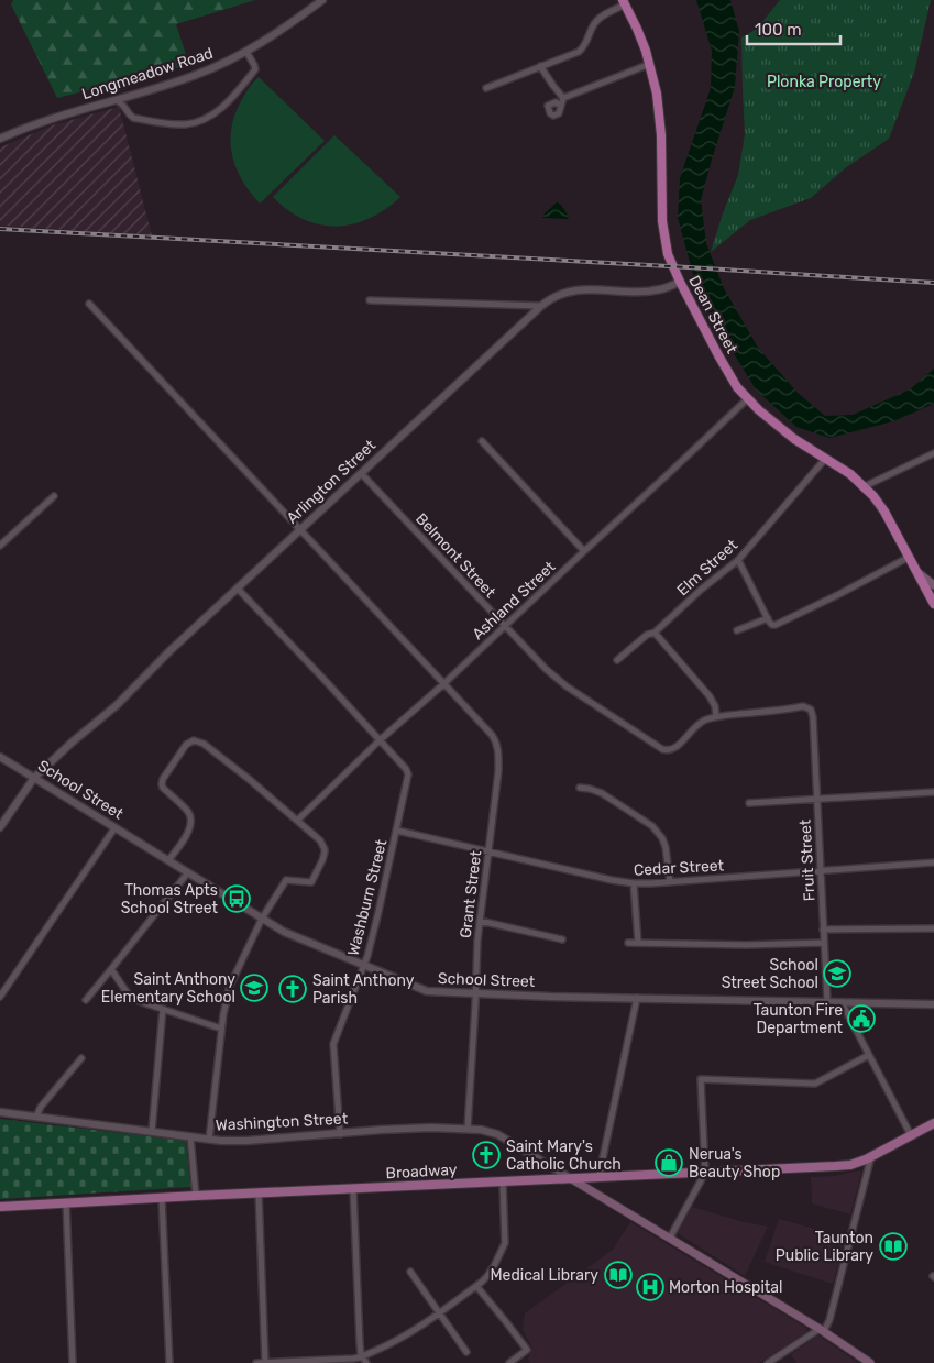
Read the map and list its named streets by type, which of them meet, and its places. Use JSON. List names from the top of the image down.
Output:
{
  "streets": {
    "highway": ["Dean Street"],
    "main road": ["Broadway"],
    "street": [
      "Longmeadow Road",
      "Arlington Street",
      "Belmont Street",
      "Elm Street",
      "Ashland Street",
      "School Street",
      "Fruit Street",
      "Cedar Street",
      "Grant Street",
      "Washburn Street",
      "Washington Street"
    ]
  },
  "crossings": [
    ["Dean Street", "Arlington Street"],
    ["Dean Street", "Elm Street"],
    ["Dean Street", "Ashland Street"],
    ["Arlington Street", "Belmont Street"],
    ["Arlington Street", "School Street"],
    ["Arlington Street", "Grant Street"],
    ["Belmont Street", "Ashland Street"],
    ["Belmont Street", "Fruit Street"],
    ["Ashland Street", "Grant Street"],
    ["Ashland Street", "Washburn Street"],
    ["School Street", "Fruit Street"],
    ["School Street", "Grant Street"],
    ["School Street", "Washburn Street"],
    ["Fruit Street", "Cedar Street"],
    ["Cedar Street", "Grant Street"],
    ["Cedar Street", "Washburn Street"],
    ["Grant Street", "Washington Street"],
    ["Washburn Street", "Washington Street"],
    ["Washington Street", "Broadway"]
  ],
  "parks": ["Plonka Property"],
  "places": {
    "bus stop": ["Thomas Apts School Street"],
    "school or university": ["School Street School", "Saint Anthony Elementary School"],
    "church": ["Saint Anthony Parish", "Saint Mary's Catholic Church"],
    "public building": ["Taunton Fire Department"],
    "shop": ["Nerua's Beauty Shop"],
    "library": ["Taunton Public Library", "Medical Library"],
    "hospital": ["Morton Hospital"]
  },
  "scale_bar": "100 m"
}
